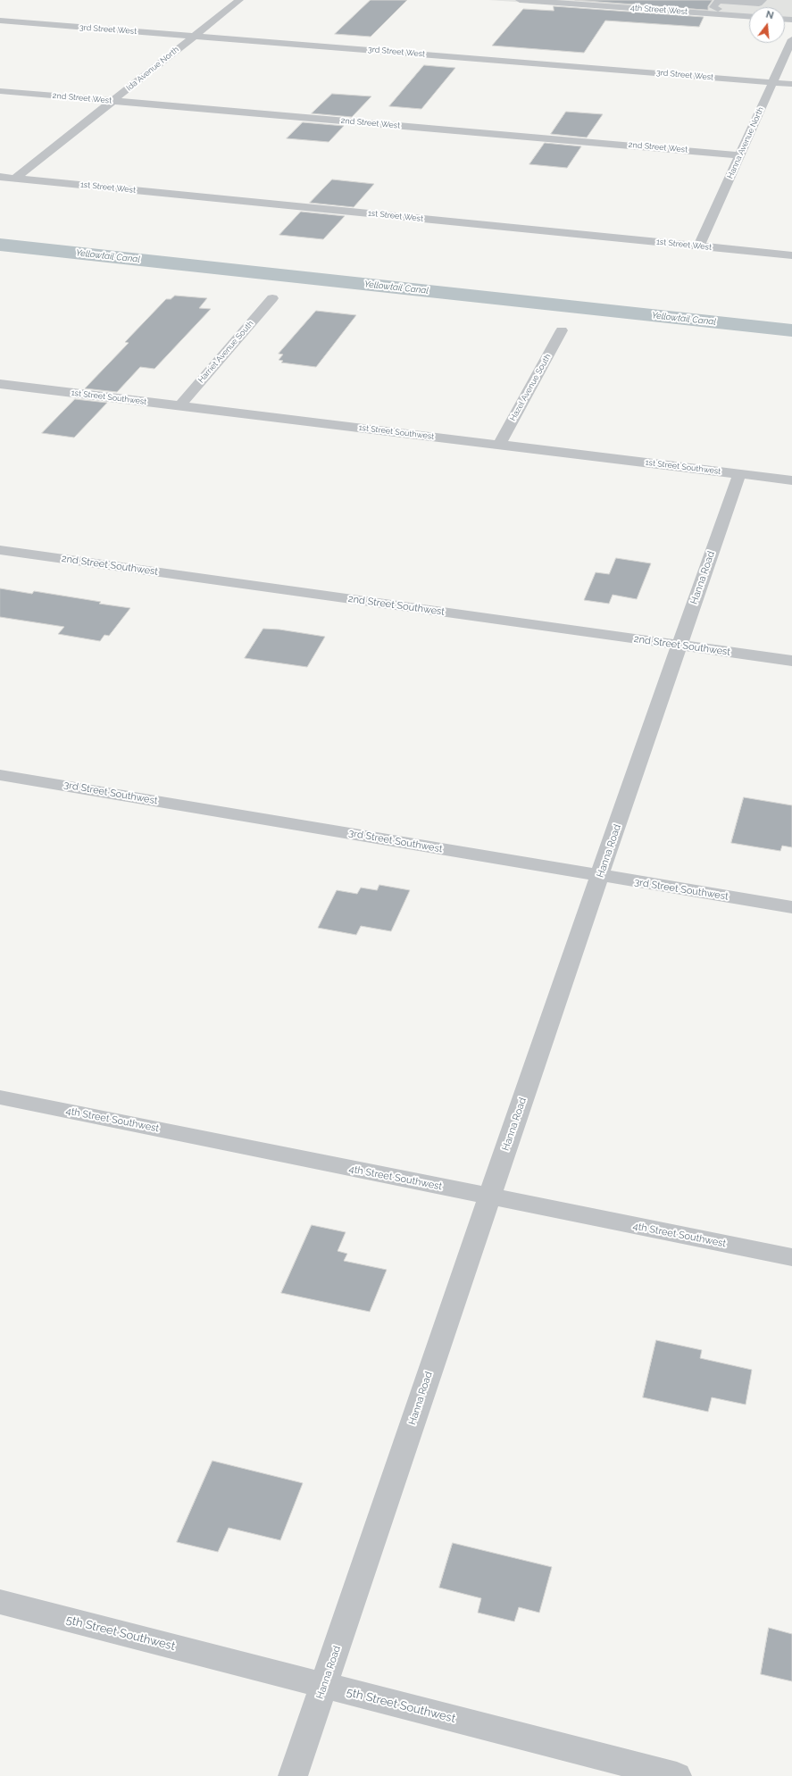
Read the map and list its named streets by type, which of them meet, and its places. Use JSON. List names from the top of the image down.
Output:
{
  "streets": {
    "street": [
      "4th Street West",
      "3rd Street West",
      "Ida Avenue North",
      "2nd Street West",
      "Hanna Avenue North",
      "1st Street West",
      "Harriet Avenue South",
      "Hazel Avenue South",
      "1st Street Southwest",
      "2nd Street Southwest",
      "Hanna Road",
      "3rd Street Southwest",
      "4th Street Southwest",
      "5th Street Southwest"
    ]
  },
  "crossings": [
    ["3rd Street West", "Ida Avenue North"],
    ["3rd Street West", "Hanna Avenue North"],
    ["Ida Avenue North", "2nd Street West"],
    ["Ida Avenue North", "1st Street West"],
    ["2nd Street West", "Hanna Avenue North"],
    ["Hanna Avenue North", "1st Street West"],
    ["Harriet Avenue South", "1st Street Southwest"],
    ["Hazel Avenue South", "1st Street Southwest"],
    ["1st Street Southwest", "Hanna Road"],
    ["2nd Street Southwest", "Hanna Road"],
    ["Hanna Road", "3rd Street Southwest"],
    ["Hanna Road", "4th Street Southwest"],
    ["Hanna Road", "5th Street Southwest"]
  ],
  "water": ["Yellowtail Canal"],
  "north": "top"
}
